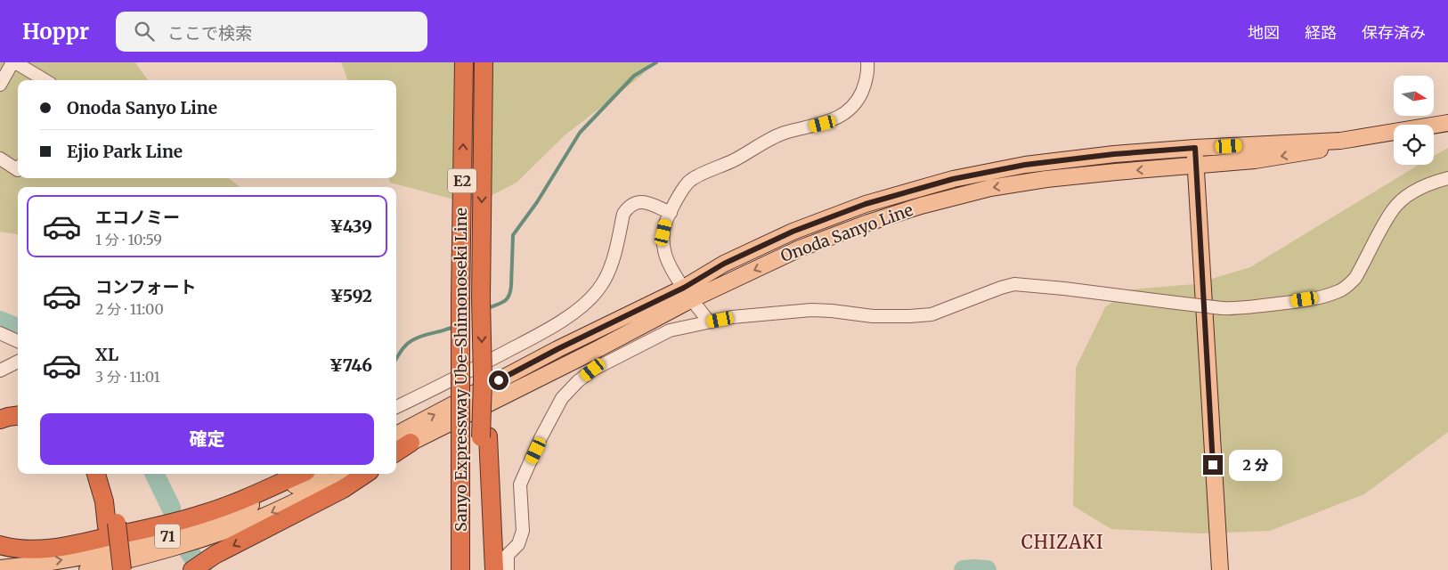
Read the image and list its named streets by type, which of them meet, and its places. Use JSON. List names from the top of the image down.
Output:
{
  "streets": {
    "highway": ["E2", "Sanyo Expressway Ube-Shimonoseki Line"],
    "main road": ["Onoda Sanyo Line", "71"]
  },
  "districts": ["CHIZAKI"],
  "north": "right",
  "page": {
    "header": "Hoppr",
    "search": "ここで検索",
    "nav": ["地図", "経路", "保存済み"],
    "banner": ["Onoda Sanyo Line", "Ejio Park Line"],
    "list": [
      {
        "name": "エコノミー",
        "note": "1 分 · 10:59",
        "value": "¥439"
      },
      {
        "name": "コンフォート",
        "note": "2 分 · 11:00",
        "value": "¥592"
      },
      {
        "name": "XL",
        "note": "3 分 · 11:01",
        "value": "¥746"
      }
    ],
    "buttons": "確定",
    "bubble": "2 分"
  }
}
